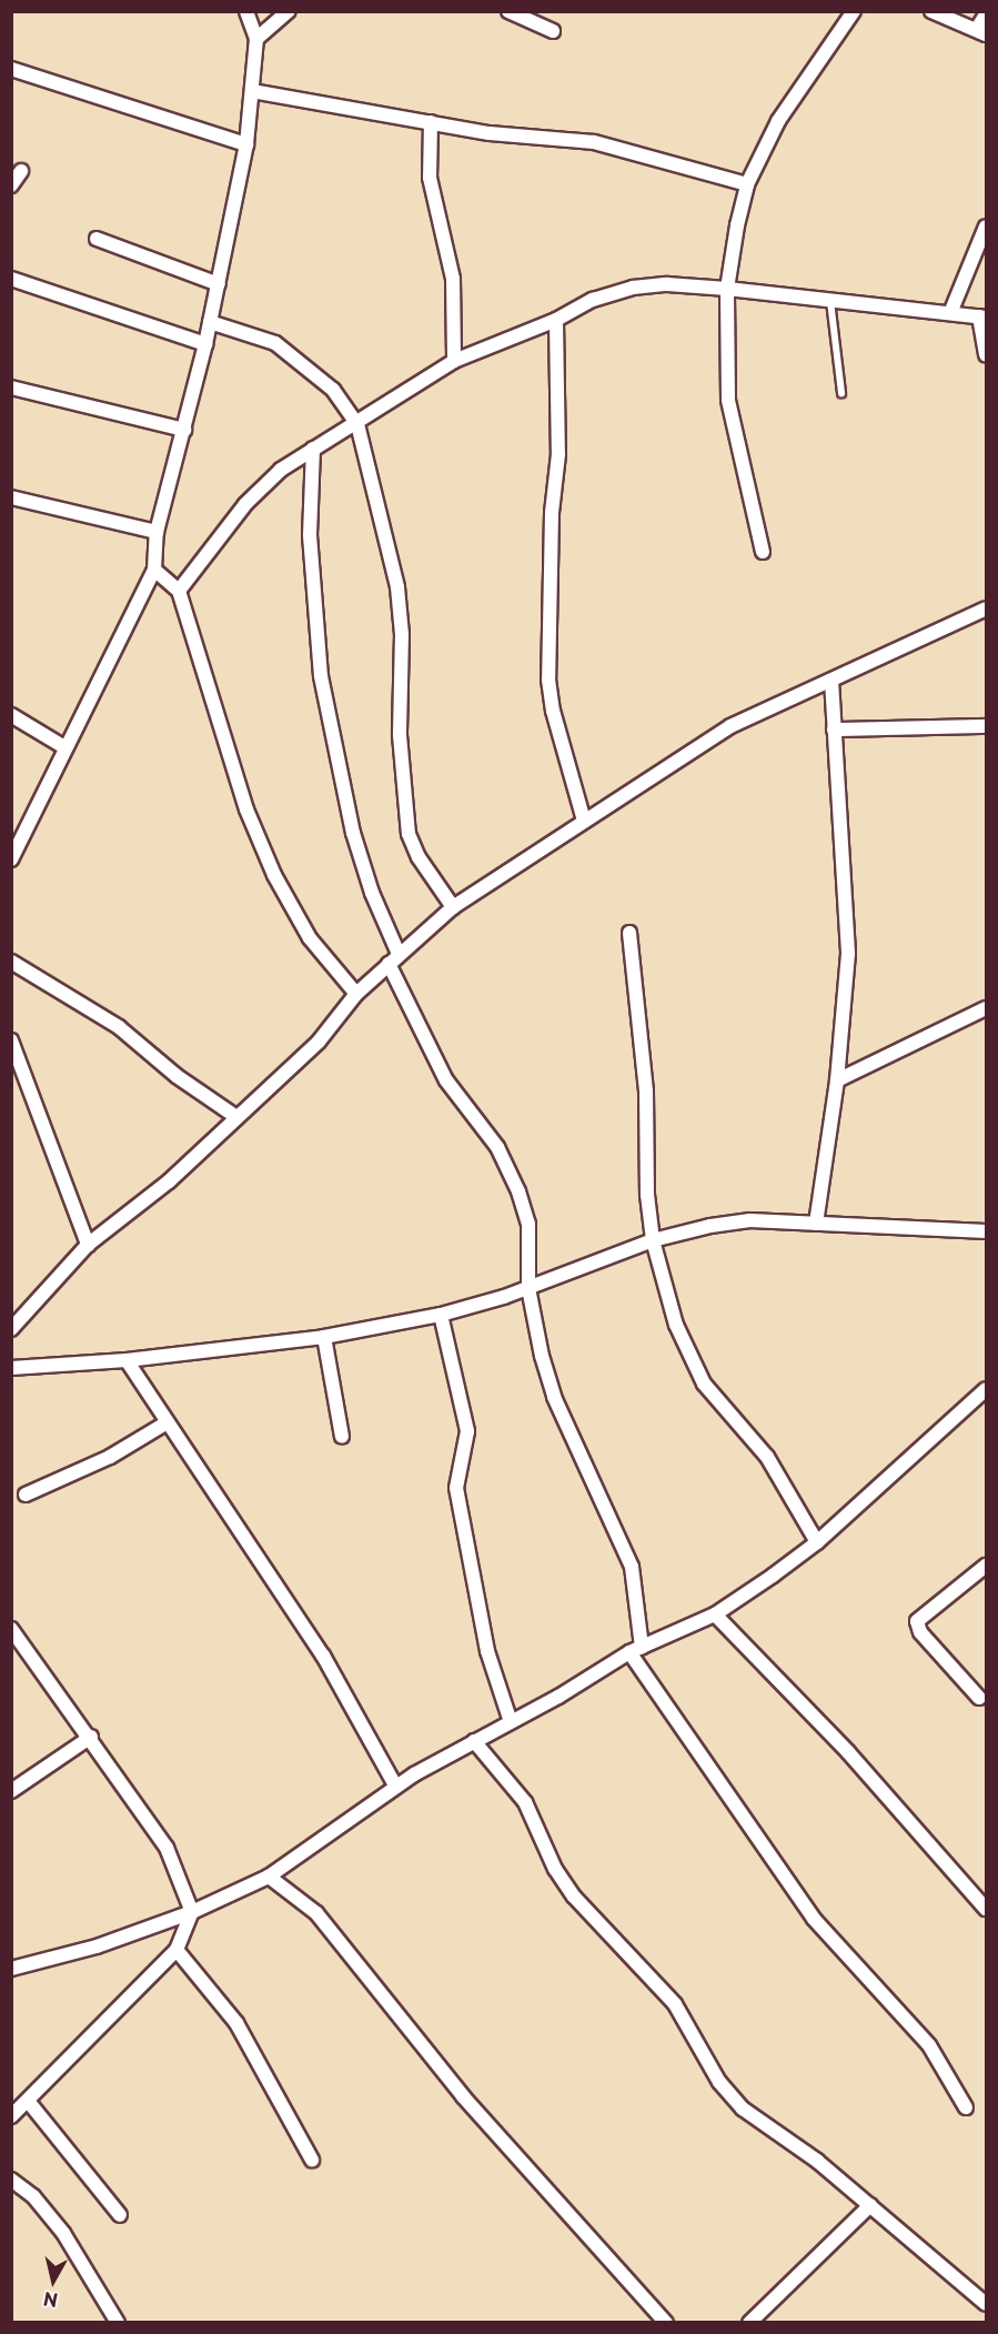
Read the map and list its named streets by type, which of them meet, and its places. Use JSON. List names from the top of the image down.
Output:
{
  "north": "bottom"
}
